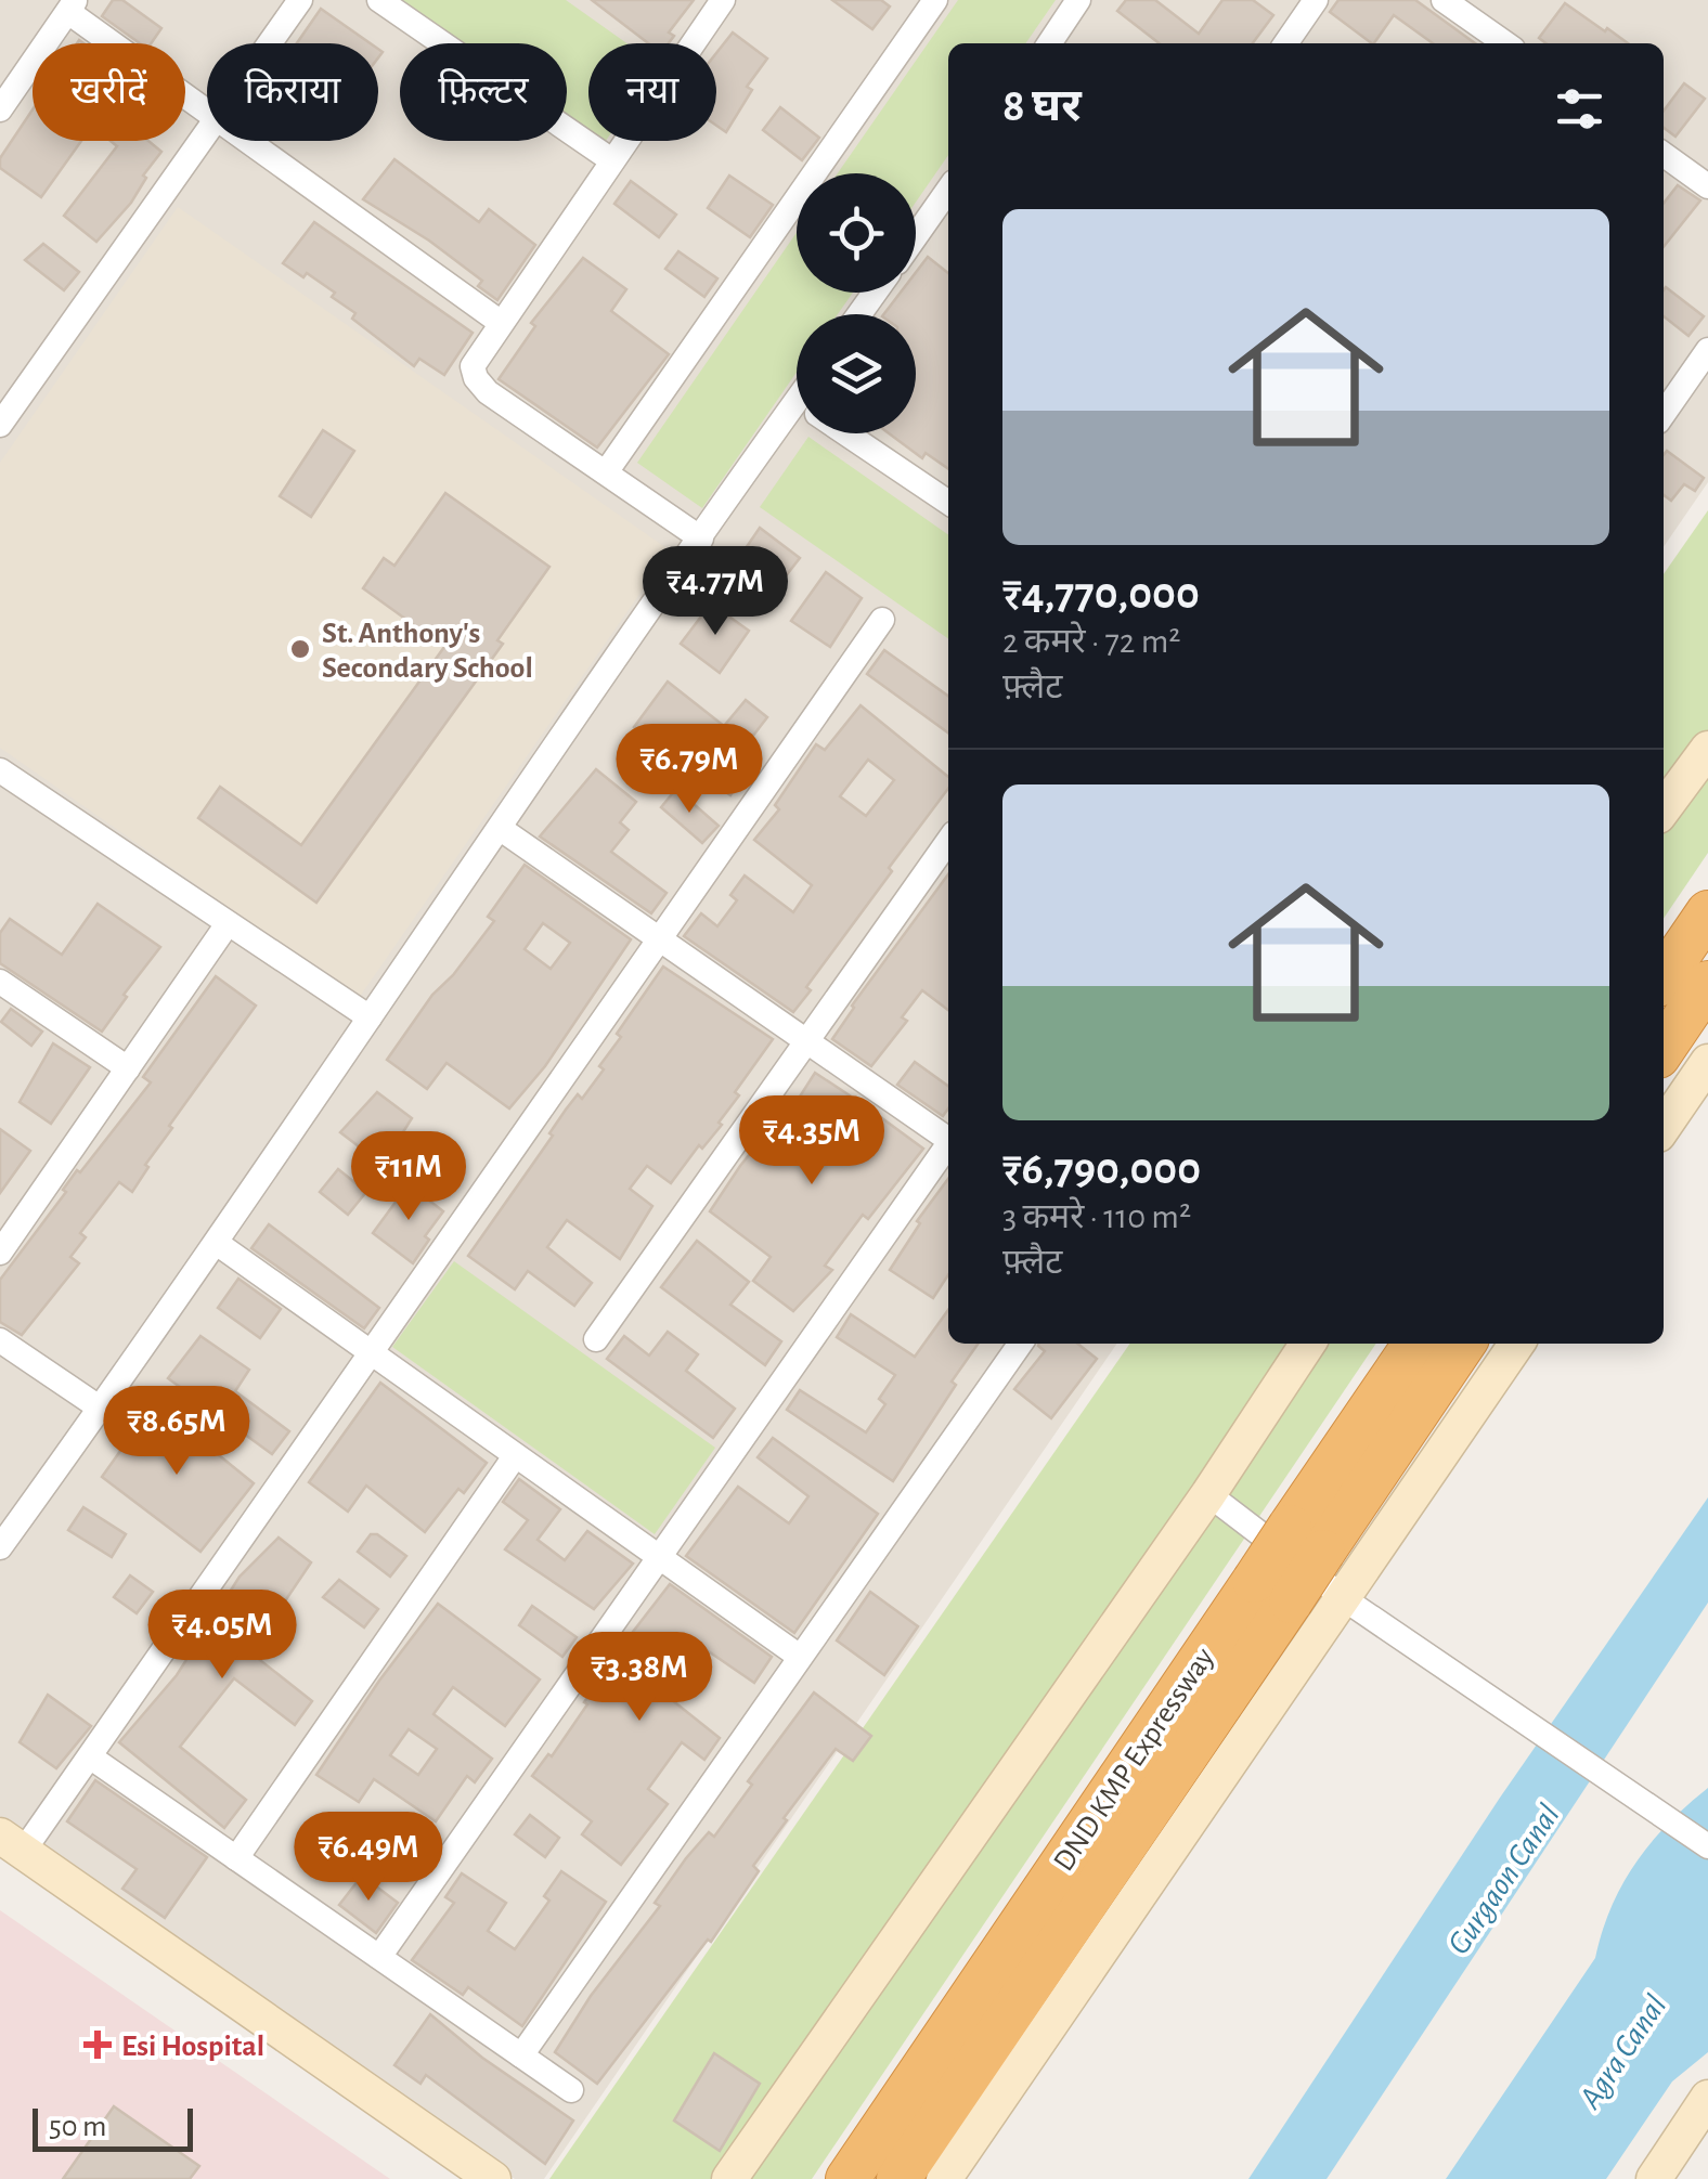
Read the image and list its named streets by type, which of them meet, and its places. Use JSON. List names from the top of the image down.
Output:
{
  "streets": {
    "highway": ["DND KMP Expressway"]
  },
  "water": ["Gurgaon Canal", "Agra Canal"],
  "places": {
    "other": ["St. Anthony's Secondary School"],
    "health": ["Esi Hospital"]
  },
  "scale_bar": "50 m",
  "page": {
    "chip": [
      "खरीदें",
      "किराया",
      "फ़िल्टर",
      "नया"
    ],
    "heading": "8 घर",
    "list": [
      {
        "name": "₹4,770,000",
        "note": "2 कमरे · 72 m² · फ़्लैट"
      },
      {
        "name": "₹6,790,000",
        "note": "3 कमरे · 110 m² · फ़्लैट"
      }
    ],
    "price": [
      "₹4.77M",
      "₹6.79M",
      "₹4.35M",
      "₹11M",
      "₹8.65M",
      "₹4.05M",
      "₹3.38M",
      "₹6.49M"
    ],
    "scale": "50 m"
  }
}
